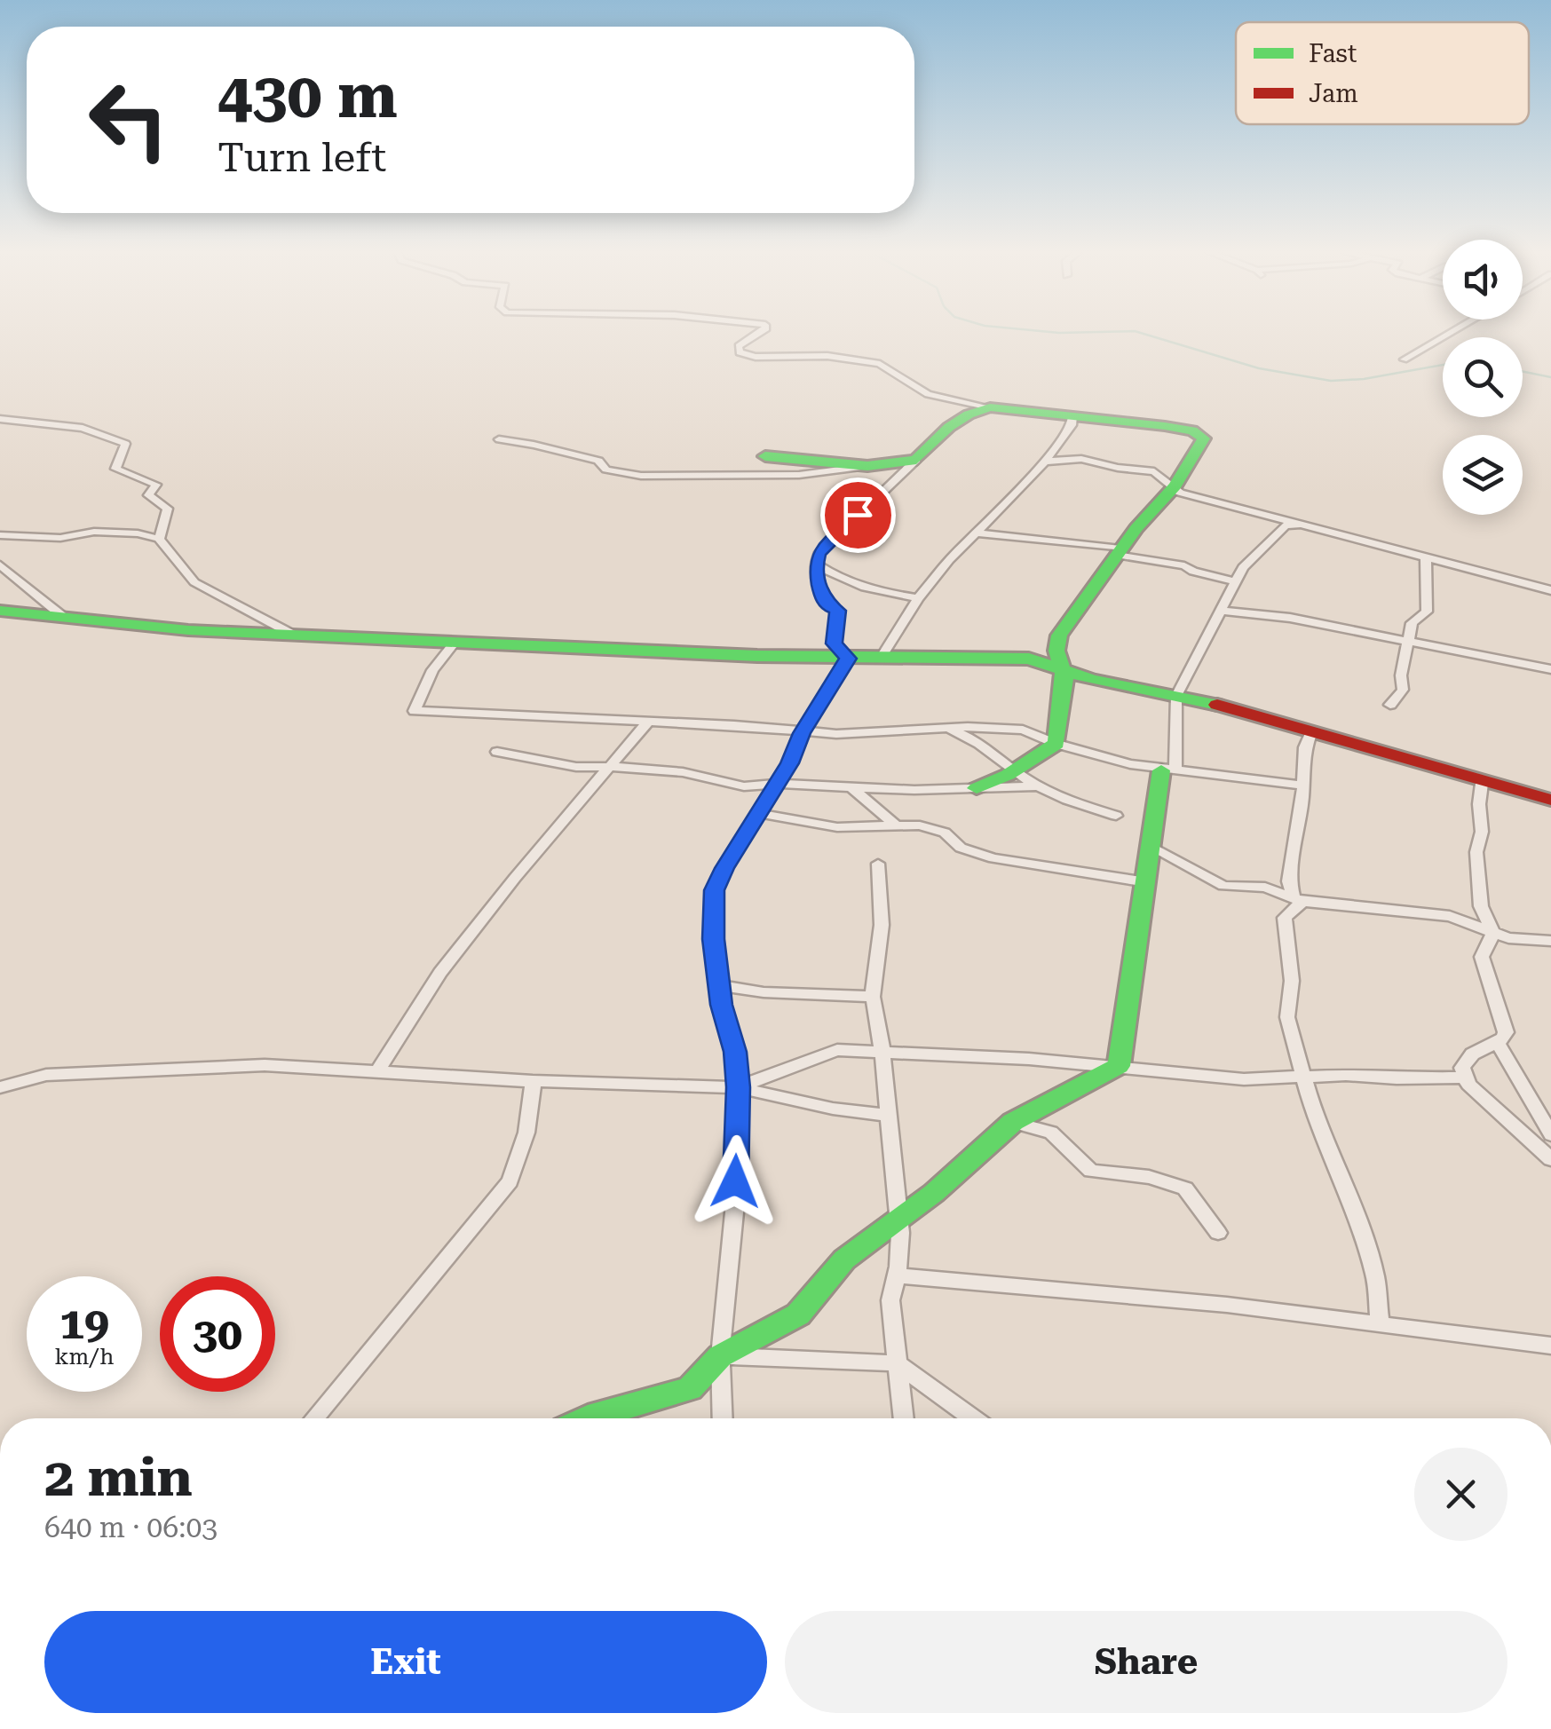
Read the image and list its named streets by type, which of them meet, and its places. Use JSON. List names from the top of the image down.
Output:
{
  "legend": ["Fast", "Jam"],
  "page": {
    "turn": ["430 m", "Turn left"],
    "speed": "19 km/h",
    "limit": "30",
    "heading": ["2 min", "640 m · 06:03"],
    "buttons": ["Exit", "Share"]
  }
}
